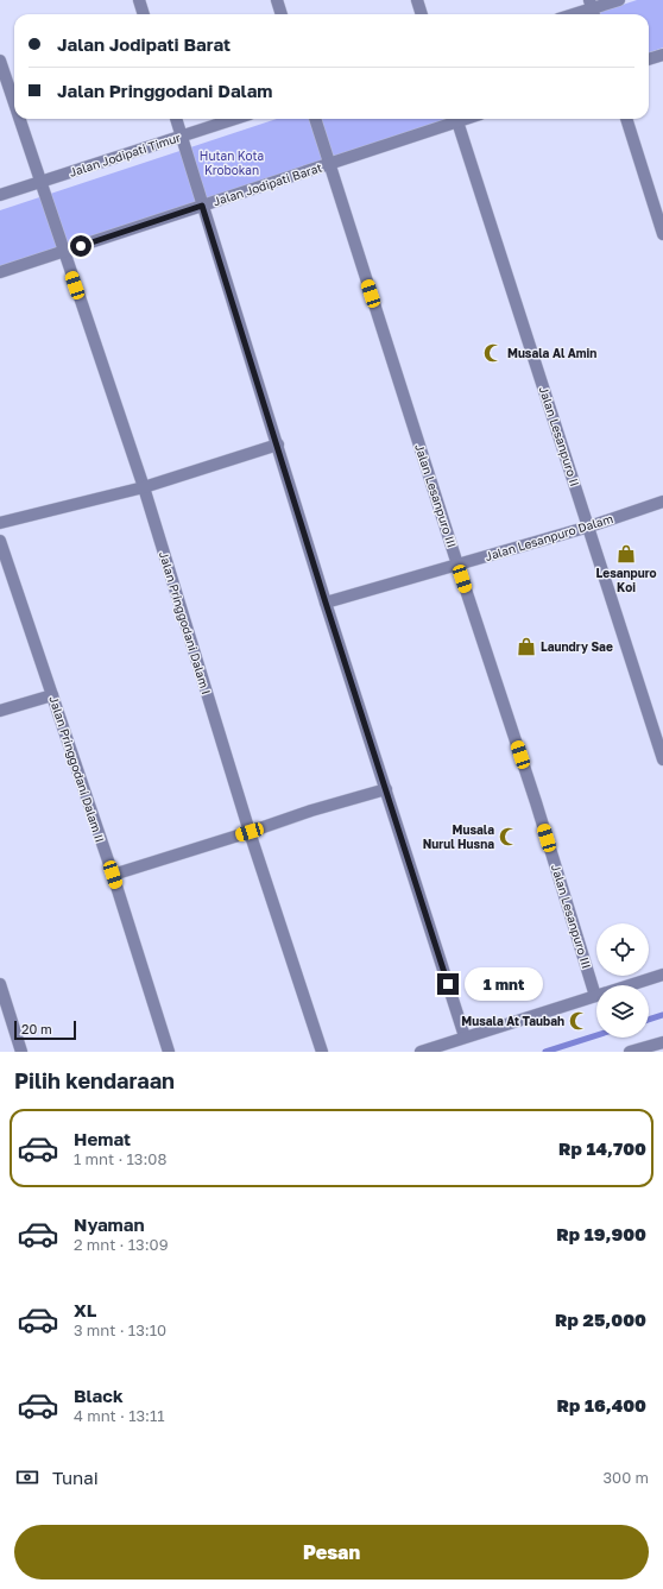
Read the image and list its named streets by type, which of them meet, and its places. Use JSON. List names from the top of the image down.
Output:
{
  "streets": {
    "street": [
      "Jalan Jodipati Timur",
      "Jalan Jodipati Barat",
      "Jalan Lesanpuro II",
      "Jalan Lesanpuro III",
      "Jalan Lesanpuro Dalam",
      "Jalan Pringgodani Dalam I",
      "Jalan Pringgodani Dalam II"
    ]
  },
  "crossings": [
    ["Jalan Jodipati Timur", "Jalan Pringgodani Dalam I"],
    ["Jalan Jodipati Barat", "Jalan Lesanpuro III"],
    ["Jalan Jodipati Barat", "Jalan Pringgodani Dalam I"],
    ["Jalan Lesanpuro II", "Jalan Lesanpuro Dalam"],
    ["Jalan Lesanpuro III", "Jalan Lesanpuro Dalam"]
  ],
  "parks": ["Hutan Kota Krobokan"],
  "places": {
    "mosque": ["Musala Al Amin", "Musala Nurul Husna", "Musala At Taubah"],
    "shop": ["Lesanpuro Koi", "Laundry Sae"]
  },
  "scale_bar": "20 m",
  "page": {
    "banner": ["Jalan Jodipati Barat", "Jalan Pringgodani Dalam"],
    "bubble": "1 mnt",
    "scale": "20 m",
    "heading": "Pilih kendaraan",
    "list": [
      {
        "name": "Hemat",
        "note": "1 mnt · 13:08",
        "value": "Rp 14,700"
      },
      {
        "name": "Nyaman",
        "note": "2 mnt · 13:09",
        "value": "Rp 19,900"
      },
      {
        "name": "XL",
        "note": "3 mnt · 13:10",
        "value": "Rp 25,000"
      },
      {
        "name": "Black",
        "note": "4 mnt · 13:11",
        "value": "Rp 16,400"
      }
    ],
    "pay": ["Tunai", "300 m"],
    "buttons": "Pesan"
  }
}
